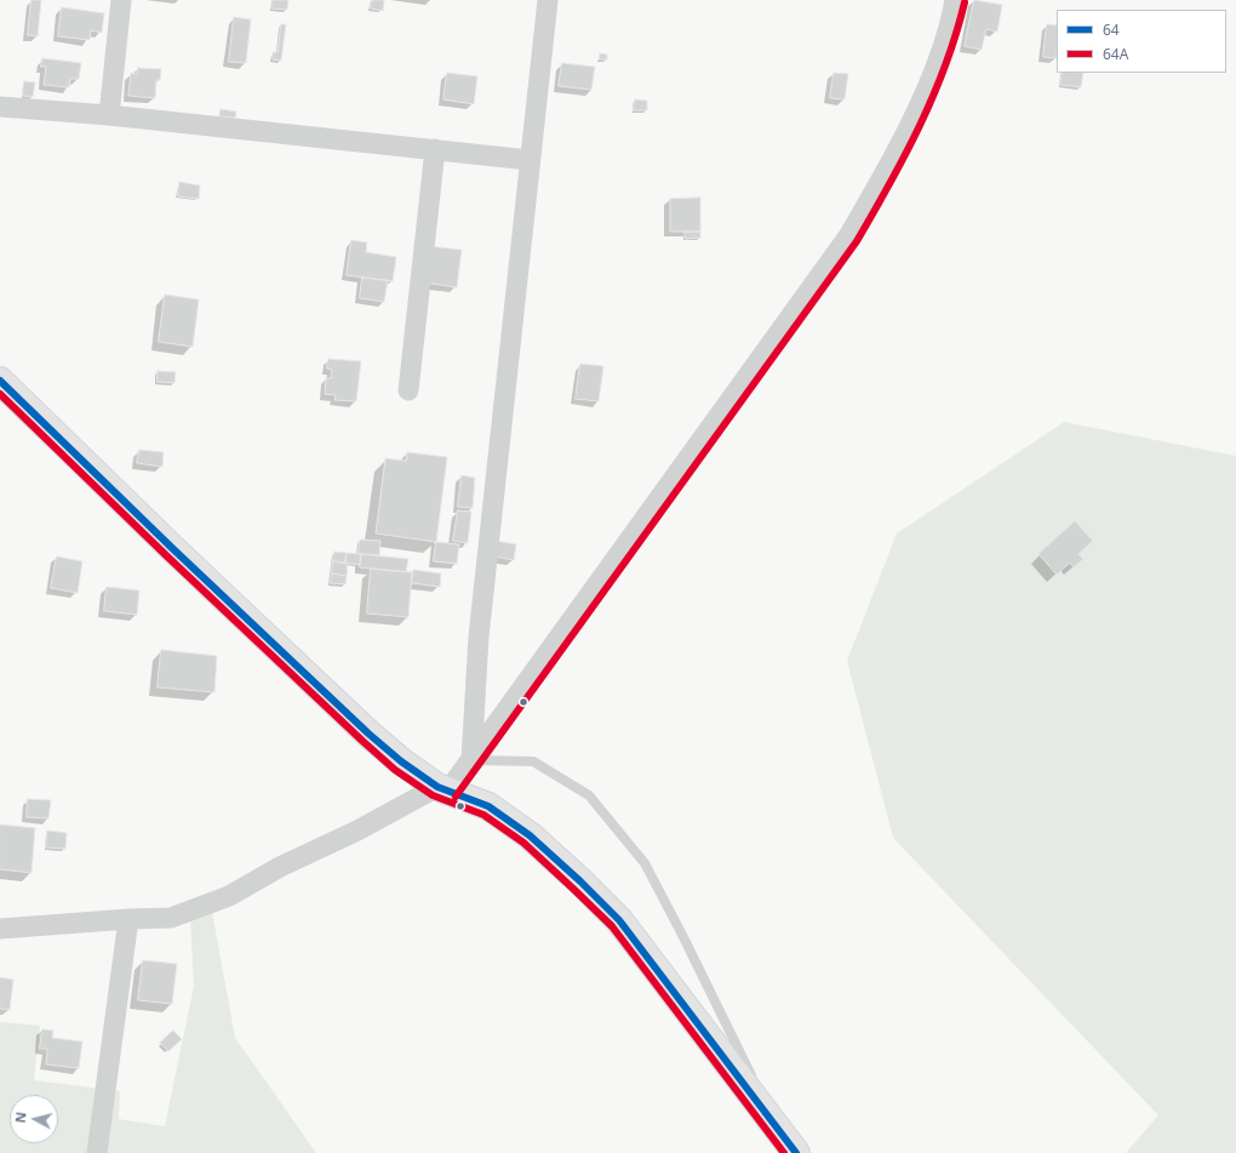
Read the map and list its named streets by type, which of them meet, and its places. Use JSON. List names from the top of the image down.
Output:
{
  "lines": ["transit line 64Α", "transit line 64"],
  "legend": ["64", "64Α"],
  "north": "left"
}
